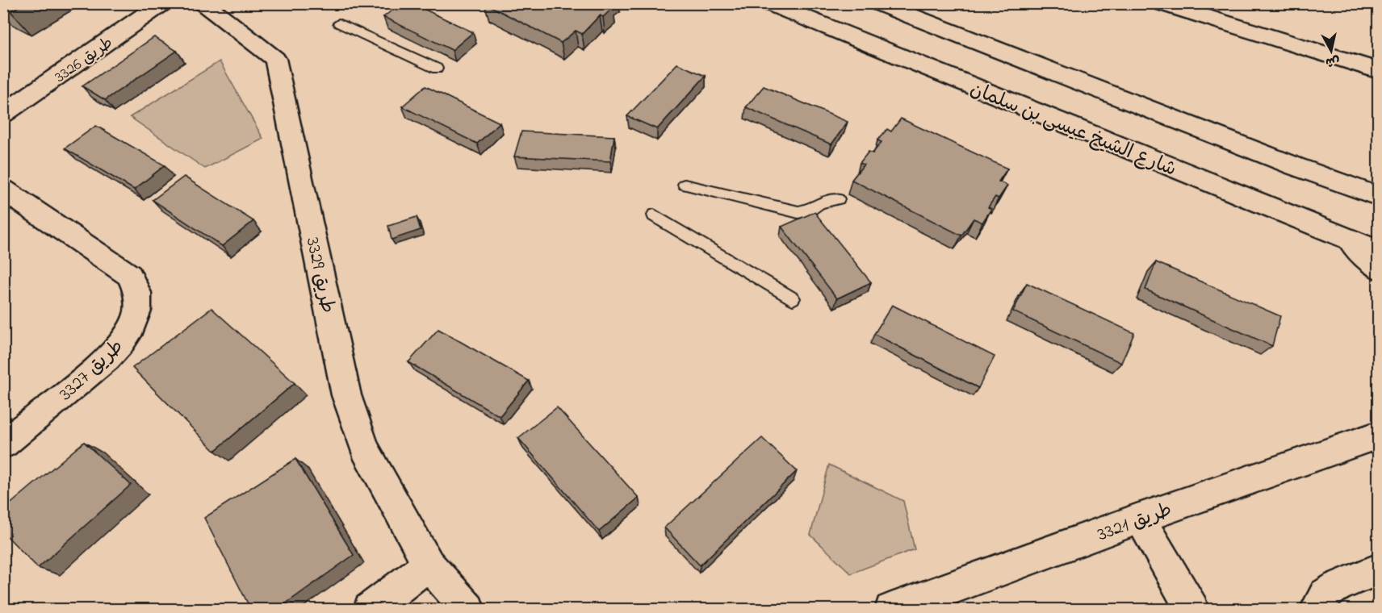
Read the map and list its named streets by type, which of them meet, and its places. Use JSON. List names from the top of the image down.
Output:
{
  "streets": {
    "main road": [
      "طريق 3326",
      "شارع الشيخ عيسى بن سلمان",
      "طريق 3329",
      "طريق 3327",
      "طريق 3321"
    ]
  },
  "north": "bottom"
}
